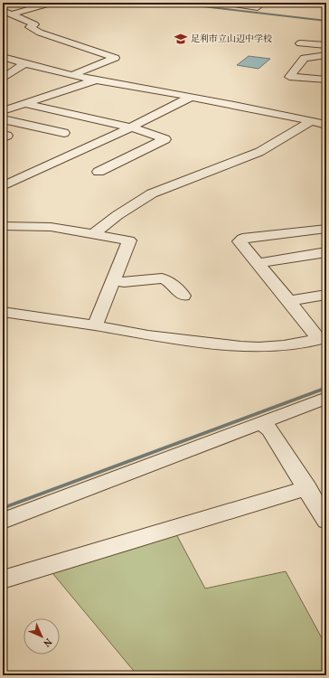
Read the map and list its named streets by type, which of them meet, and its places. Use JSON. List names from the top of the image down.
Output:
{
  "places": {
    "school or university": ["足利市立山辺中学校"]
  },
  "north": "bottom right"
}
